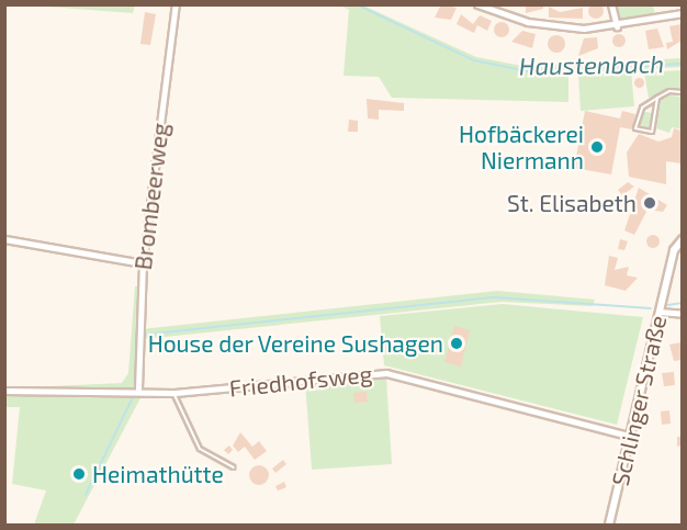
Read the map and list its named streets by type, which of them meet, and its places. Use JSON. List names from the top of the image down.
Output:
{
  "streets": {
    "street": ["Brombeerweg", "Friedhofsweg", "Schlinger Straße"]
  },
  "crossings": [
    ["Brombeerweg", "Friedhofsweg"],
    ["Friedhofsweg", "Schlinger Straße"]
  ],
  "water": ["Haustenbach"],
  "places": [
    "Hofbäckerei Niermann",
    "St. Elisabeth",
    "House der Vereine Sushagen",
    "Heimathütte"
  ]
}
